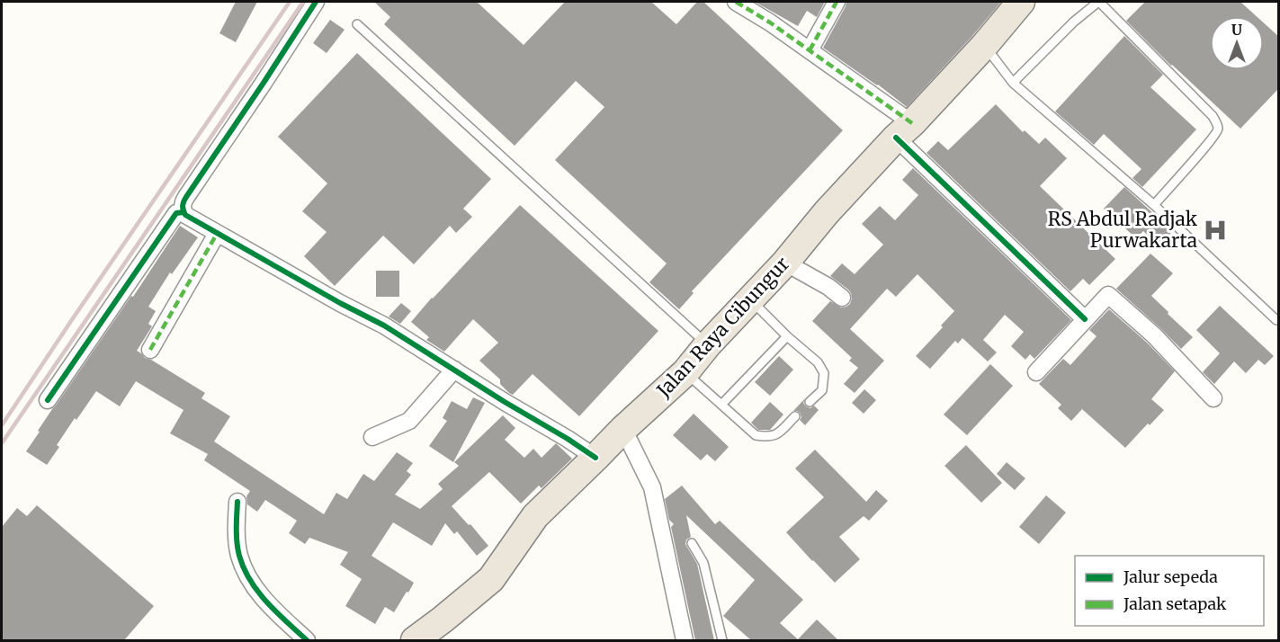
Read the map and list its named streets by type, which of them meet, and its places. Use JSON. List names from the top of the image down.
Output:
{
  "streets": {
    "highway": ["Jalan Raya Cibungur"]
  },
  "places": {
    "hospital": ["RS Abdul Radjak Purwakarta"]
  },
  "legend": ["Jalur sepeda", "Jalan setapak"],
  "north": "top"
}
